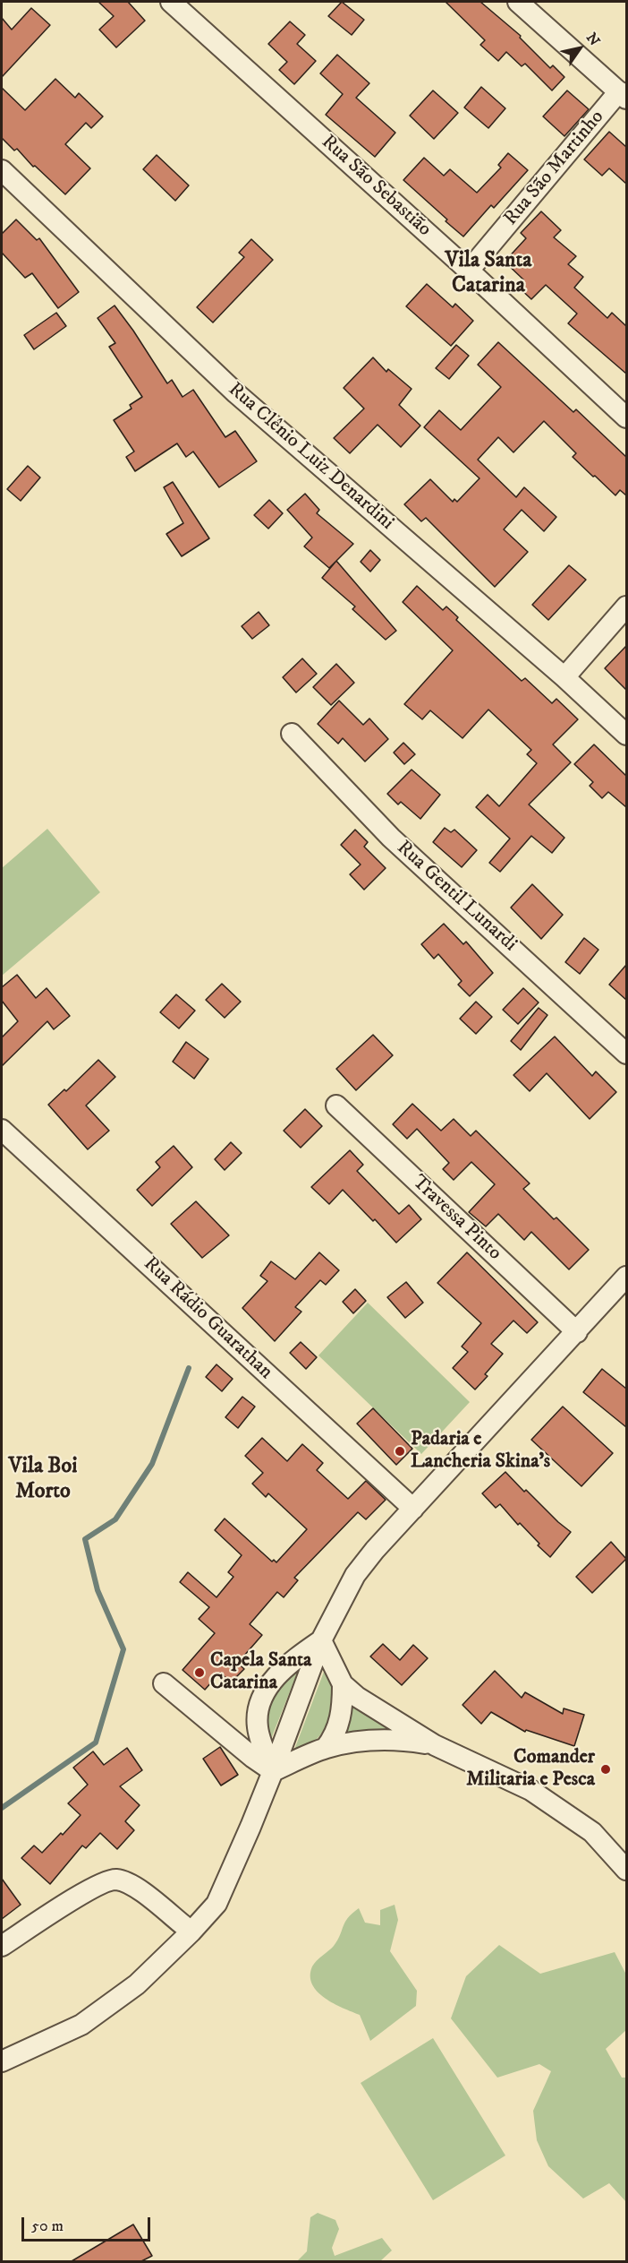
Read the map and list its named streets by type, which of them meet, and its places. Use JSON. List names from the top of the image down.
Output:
{
  "streets": {
    "street": [
      "Rua São Martinho",
      "Rua São Sebastião",
      "Rua Clênio Luiz Denardini",
      "Rua Gentil Lunardi",
      "Travessa Pinto",
      "Rua Rádio Guarathan"
    ]
  },
  "crossings": [
    ["Rua São Martinho", "Rua São Sebastião"]
  ],
  "districts": ["Vila Santa Catarina", "Vila Boi Morto"],
  "places": ["Padaria e Lancheria Skina's", "Capela Santa Catarina", "Comander Militaria e Pesca"],
  "scale_bar": "50 m",
  "north": "top right"
}
